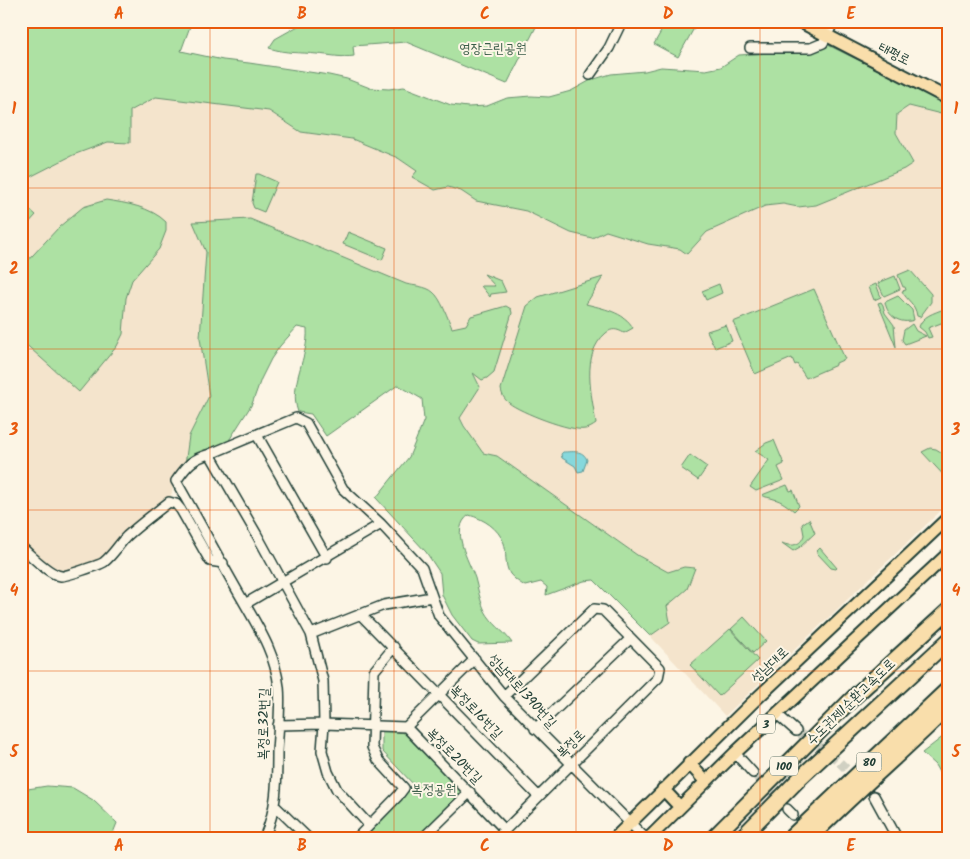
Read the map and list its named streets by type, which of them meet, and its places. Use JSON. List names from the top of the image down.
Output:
{
  "streets": {
    "highway": ["수도권제1순환고속도로", "80", "100"],
    "main road": ["태평로", "성남대로", "3"],
    "street": [
      "성남대로1390번길",
      "복정로16번길",
      "복정로32번길",
      "복정로",
      "복정로20번길"
    ]
  },
  "crossings": [
    ["성남대로", "성남대로1390번길"],
    ["성남대로1390번길", "복정로32번길"],
    ["성남대로1390번길", "복정로"],
    ["복정로16번길", "복정로"],
    ["복정로32번길", "복정로20번길"],
    ["복정로", "복정로20번길"]
  ],
  "parks": ["영장근린공원", "복정공원"],
  "grid": {
    "columns": [
      "A",
      "B",
      "C",
      "D",
      "E"
    ],
    "rows": [
      "1",
      "2",
      "3",
      "4",
      "5"
    ]
  }
}
